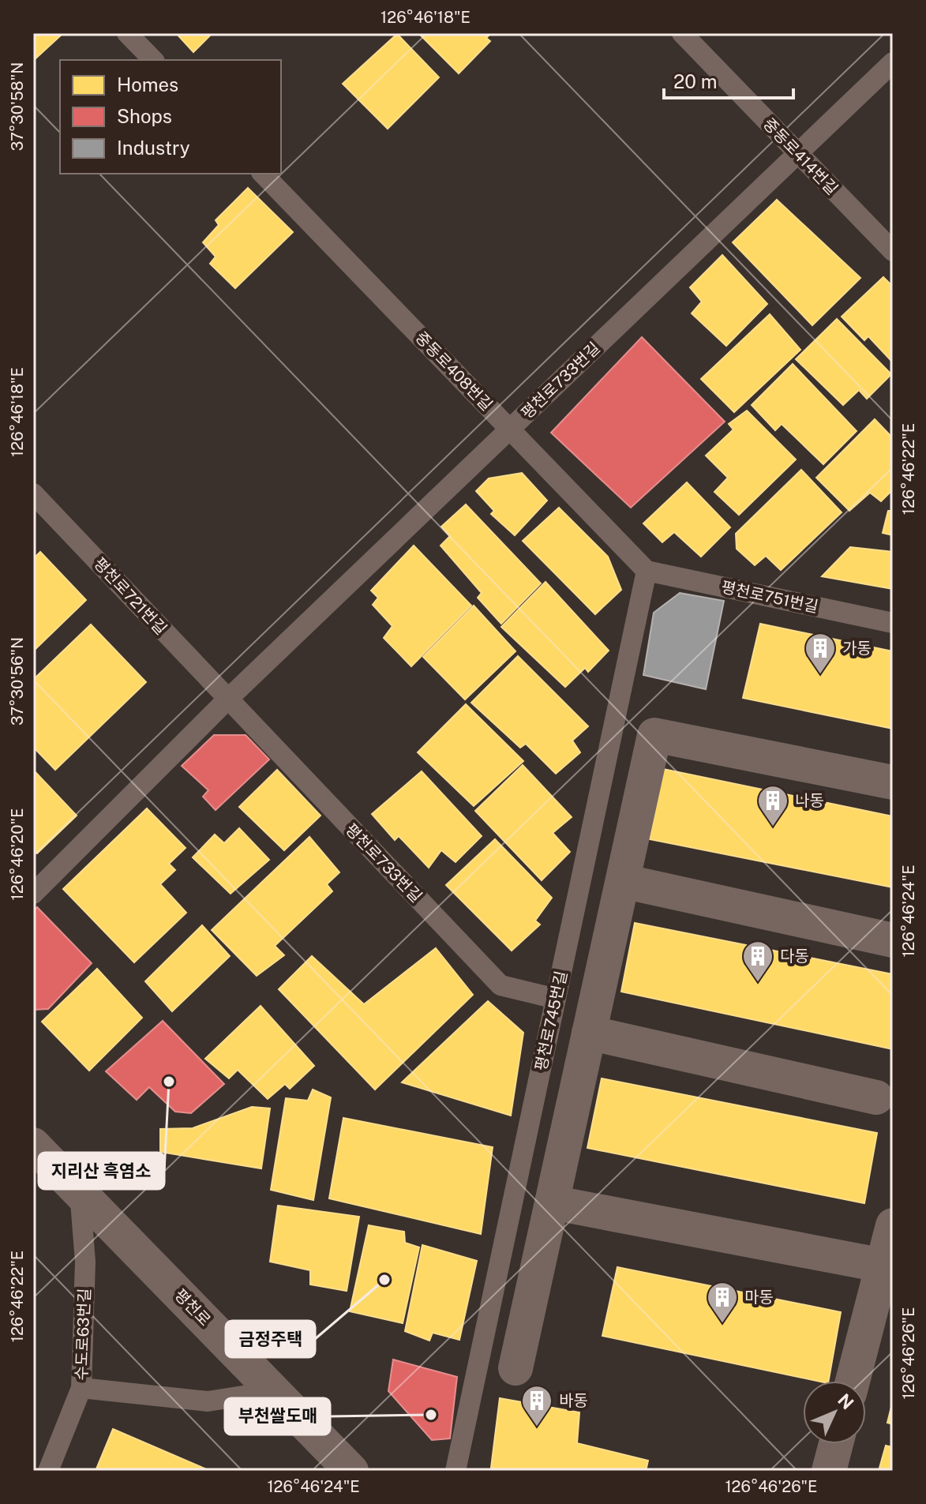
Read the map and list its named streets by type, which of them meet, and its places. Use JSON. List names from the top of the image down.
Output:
{
  "streets": {
    "street": ["평천로"],
    "lane": [
      "중동로414번길",
      "중동로408번길",
      "평천로733번길",
      "평천로721번길",
      "평천로751번길",
      "평천로745번길",
      "수도로63번길"
    ]
  },
  "crossings": [
    ["중동로414번길", "평천로733번길"],
    ["중동로408번길", "평천로733번길"],
    ["중동로408번길", "평천로751번길"],
    ["중동로408번길", "평천로745번길"],
    ["평천로733번길", "평천로721번길"],
    ["평천로733번길", "평천로745번길"],
    ["평천로751번길", "평천로745번길"],
    ["평천로", "수도로63번길"]
  ],
  "places": {
    "building": [
      "가동",
      "나동",
      "다동",
      "마동",
      "바동"
    ],
    "other": ["지리산 흑염소", "금정주택", "부천쌀도매"]
  },
  "legend": ["Homes", "Shops", "Industry"],
  "scale_bar": "20 m",
  "north": "top right",
  "coordinates": [
    "126°46'18\"E",
    "37°30'58\"N",
    "126°46'22\"E",
    "37°30'56\"N",
    "126°46'20\"E",
    "126°46'24\"E",
    "126°46'26\"E"
  ]
}
